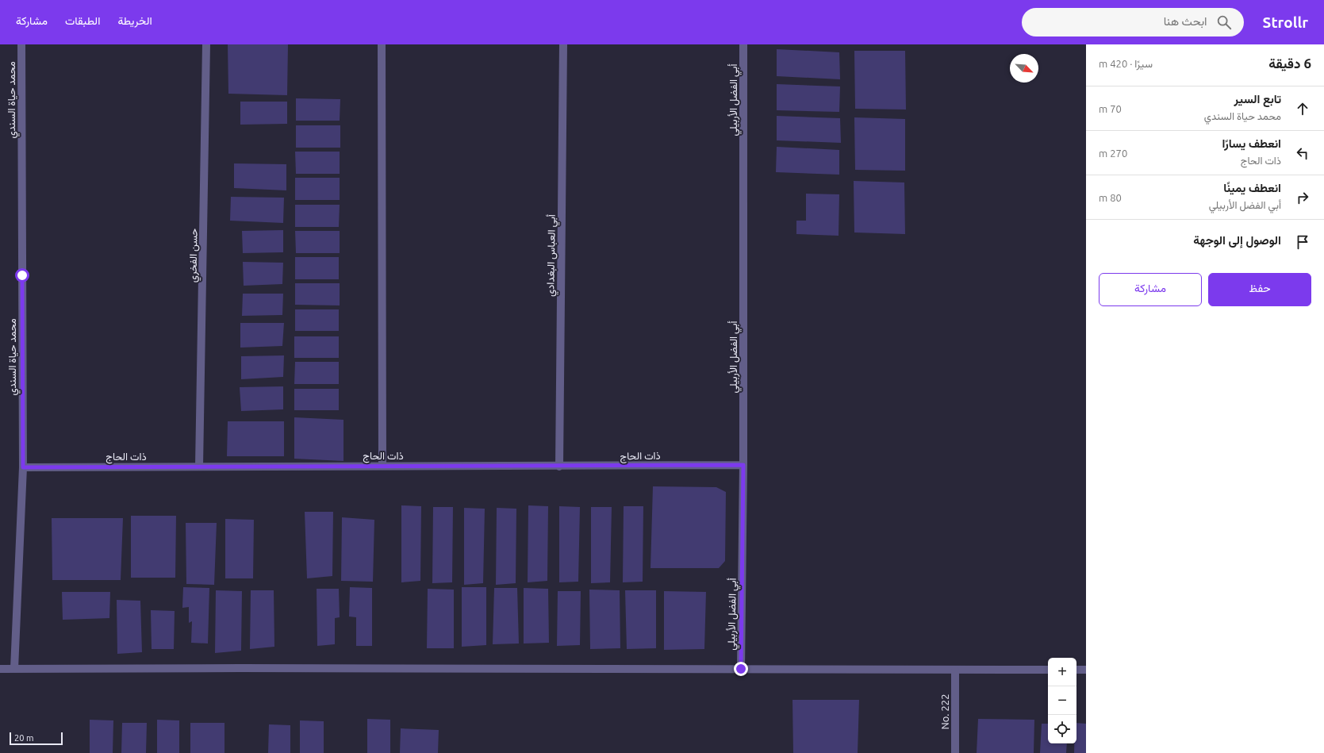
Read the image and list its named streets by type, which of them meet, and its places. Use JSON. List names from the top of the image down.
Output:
{
  "streets": {
    "street": [
      "محمد حياة السندي",
      "أبي الفضل الأربيلي",
      "حسن الفخري",
      "أبي العباس البغدادي",
      "ذات الحاج",
      "No. 222"
    ]
  },
  "crossings": [
    ["محمد حياة السندي", "ذات الحاج"],
    ["أبي الفضل الأربيلي", "ذات الحاج"],
    ["حسن الفخري", "ذات الحاج"],
    ["أبي العباس البغدادي", "ذات الحاج"]
  ],
  "scale_bar": "20 m",
  "north": "bottom right",
  "page": {
    "header": "Strollr",
    "search": "ابحث هنا",
    "nav": ["الخريطة", "الطبقات", "مشاركة"],
    "heading": ["6 دقيقة", "سيرًا · 420 m"],
    "list": [
      ["تابع السير", "محمد حياة السندي", "70 m"],
      ["انعطف يسارًا", "ذات الحاج", "270 m"],
      ["انعطف يمينًا", "أبي الفضل الأربيلي", "80 m"],
      "الوصول إلى الوجهة"
    ],
    "buttons": ["حفظ", "مشاركة"],
    "map_buttons": ["+", "−"],
    "scale": "20 m"
  }
}
